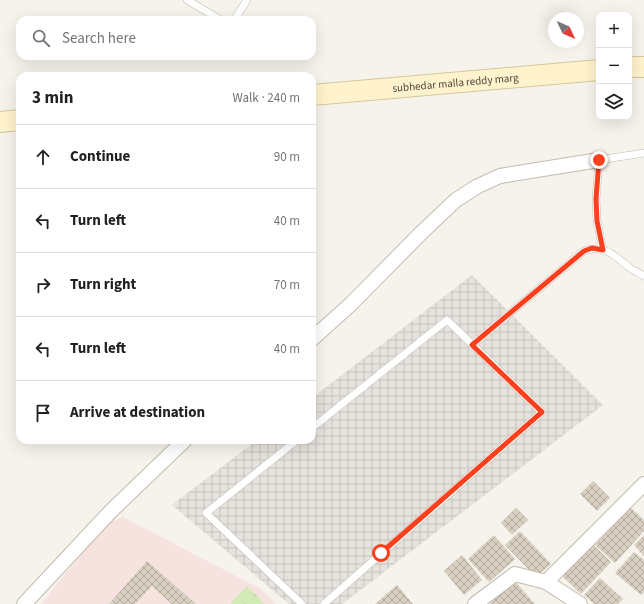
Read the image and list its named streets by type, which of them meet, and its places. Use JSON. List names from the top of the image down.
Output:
{
  "streets": {
    "main road": ["subhedar malla reddy marg"]
  },
  "north": "bottom right",
  "page": {
    "map_buttons": ["+", "−"],
    "search": "Search here",
    "heading": ["3 min", "Walk · 240 m"],
    "list": [
      ["Continue", "90 m"],
      ["Turn left", "40 m"],
      ["Turn right", "70 m"],
      ["Turn left", "40 m"],
      "Arrive at destination"
    ]
  }
}
